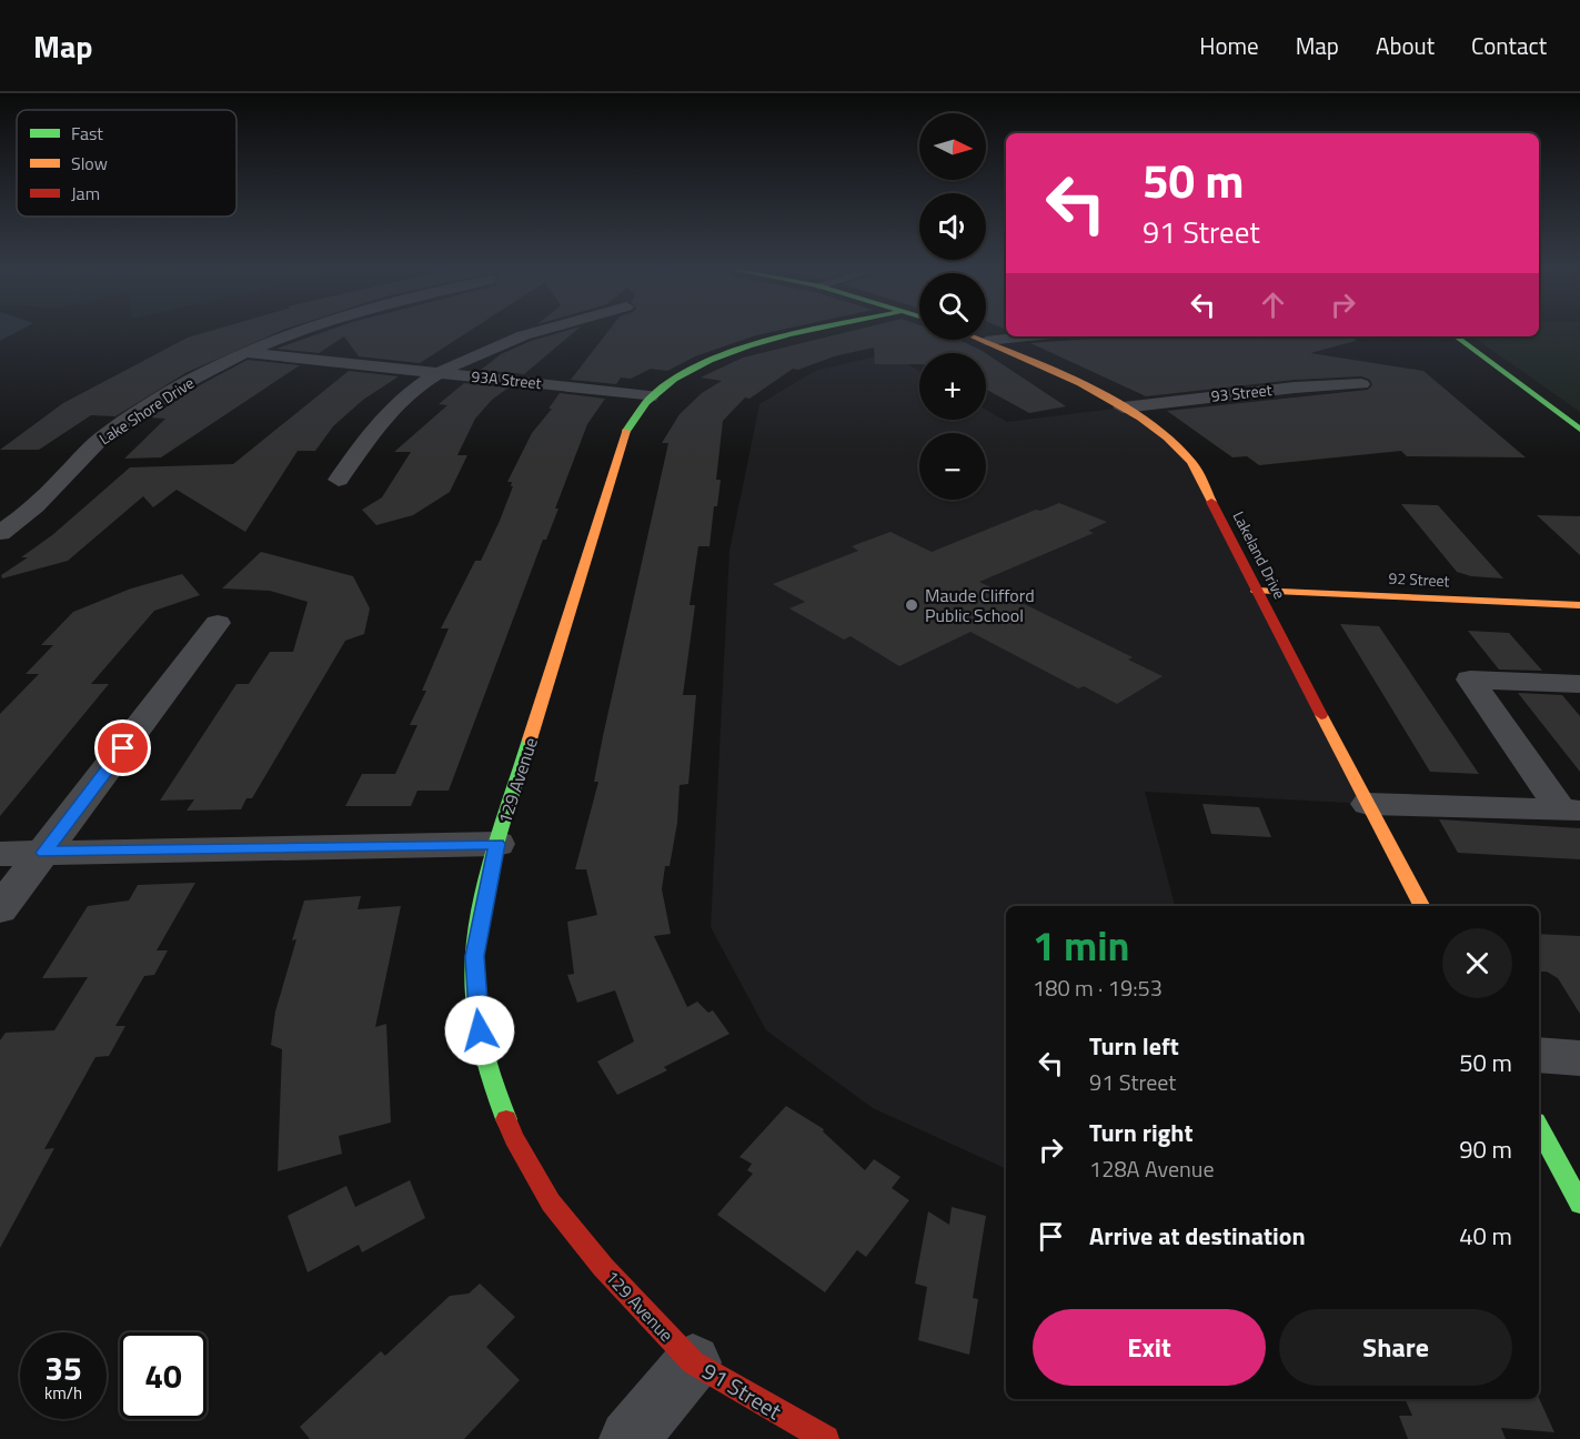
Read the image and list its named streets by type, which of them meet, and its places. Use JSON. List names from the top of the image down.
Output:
{
  "streets": {
    "street": [
      "93A Street",
      "93 Street",
      "Lake Shore Drive",
      "Lakeland Drive",
      "92 Street",
      "129 Avenue",
      "91 Street"
    ]
  },
  "crossings": [
    ["93A Street", "Lake Shore Drive"],
    ["93A Street", "129 Avenue"],
    ["93 Street", "Lakeland Drive"],
    ["Lakeland Drive", "92 Street"],
    ["129 Avenue", "91 Street"]
  ],
  "places": ["Maude Clifford Public School"],
  "legend": ["Fast", "Slow", "Jam"],
  "north": "right",
  "page": {
    "header": "Map",
    "nav": [
      "Home",
      "Map",
      "About",
      "Contact"
    ],
    "map_buttons": ["+", "−"],
    "turn": ["50 m", "91 Street"],
    "heading": ["1 min", "180 m · 19:53"],
    "list": [
      {
        "name": "Turn left",
        "note": "91 Street",
        "value": "50 m"
      },
      {
        "name": "Turn right",
        "note": "128A Avenue",
        "value": "90 m"
      },
      {
        "name": "Arrive at destination",
        "value": "40 m"
      }
    ],
    "buttons": ["Exit", "Share"],
    "speed": "35 km/h",
    "limit": "40"
  }
}
